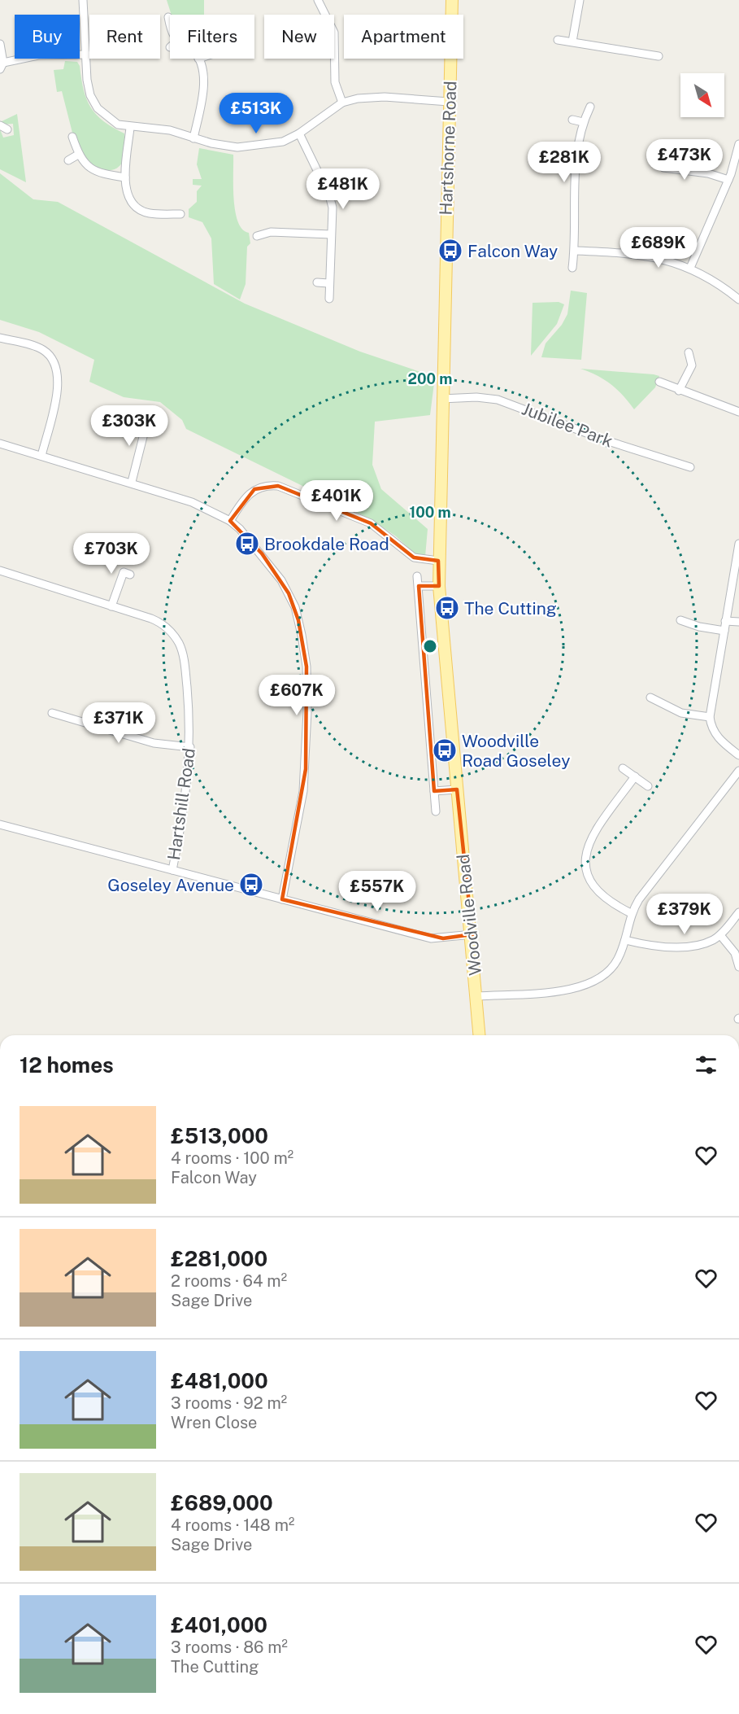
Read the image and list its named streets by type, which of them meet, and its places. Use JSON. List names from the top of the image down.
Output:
{
  "streets": {
    "main road": ["Hartshorne Road", "Woodville Road"],
    "street": ["Jubilee Park", "Hartshill Road"]
  },
  "crossings": [
    ["Hartshorne Road", "Jubilee Park"],
    ["Hartshorne Road", "Woodville Road"]
  ],
  "places": {
    "bus stop": [
      "Falcon Way",
      "Brookdale Road",
      "The Cutting",
      "Woodville Road Goseley",
      "Goseley Avenue"
    ]
  },
  "north": "bottom right",
  "page": {
    "chip": [
      "Buy",
      "Rent",
      "Filters",
      "New",
      "Apartment"
    ],
    "price": [
      "£513K",
      "£473K",
      "£281K",
      "£481K",
      "£689K",
      "£303K",
      "£401K",
      "£703K",
      "£607K",
      "£371K",
      "£557K",
      "£379K"
    ],
    "heading": "12 homes",
    "list": [
      {
        "name": "£513,000",
        "note": "4 rooms · 100 m² · Falcon Way"
      },
      {
        "name": "£281,000",
        "note": "2 rooms · 64 m² · Sage Drive"
      },
      {
        "name": "£481,000",
        "note": "3 rooms · 92 m² · Wren Close"
      },
      {
        "name": "£689,000",
        "note": "4 rooms · 148 m² · Sage Drive"
      },
      {
        "name": "£401,000",
        "note": "3 rooms · 86 m² · The Cutting"
      }
    ]
  },
  "rings": ["200 m", "100 m"]
}
